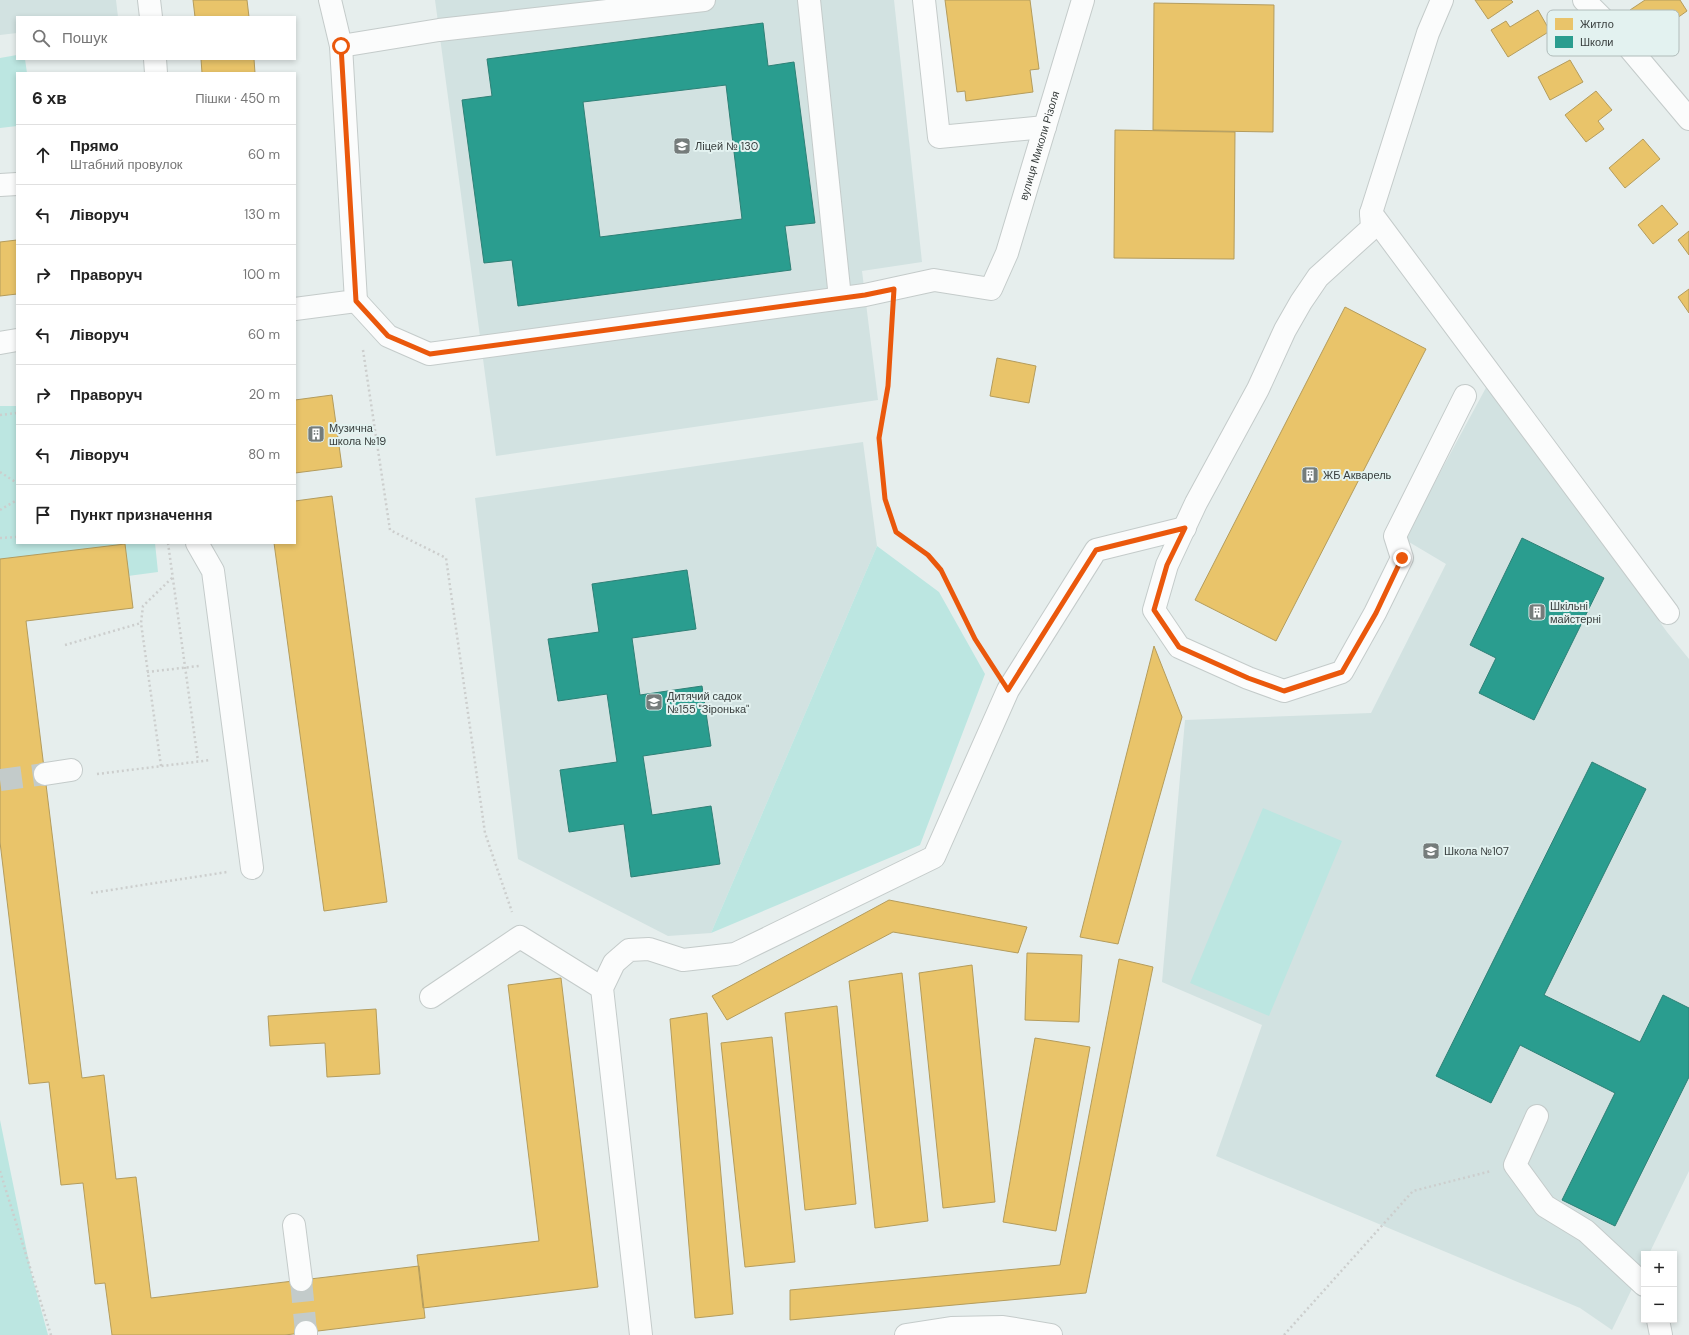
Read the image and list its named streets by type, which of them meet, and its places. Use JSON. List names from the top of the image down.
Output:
{
  "streets": {
    "street": ["вулиця Миколи Різоля"]
  },
  "places": {
    "school or university": ["Ліцей № 130", "Дитячий садок №155 \"Зіронька\"", "Школа №107"],
    "building": ["Музична школа №19", "ЖБ Акварель", "Шкільні майстерні"]
  },
  "legend": ["Житло", "Школи"],
  "page": {
    "search": "Пошук",
    "heading": ["6 хв", "Пішки · 450 m"],
    "list": [
      ["Прямо", "Штабний провулок", "60 m"],
      ["Ліворуч", "130 m"],
      ["Праворуч", "100 m"],
      ["Ліворуч", "60 m"],
      ["Праворуч", "20 m"],
      ["Ліворуч", "80 m"],
      "Пункт призначення"
    ],
    "map_buttons": ["+", "−"]
  }
}
